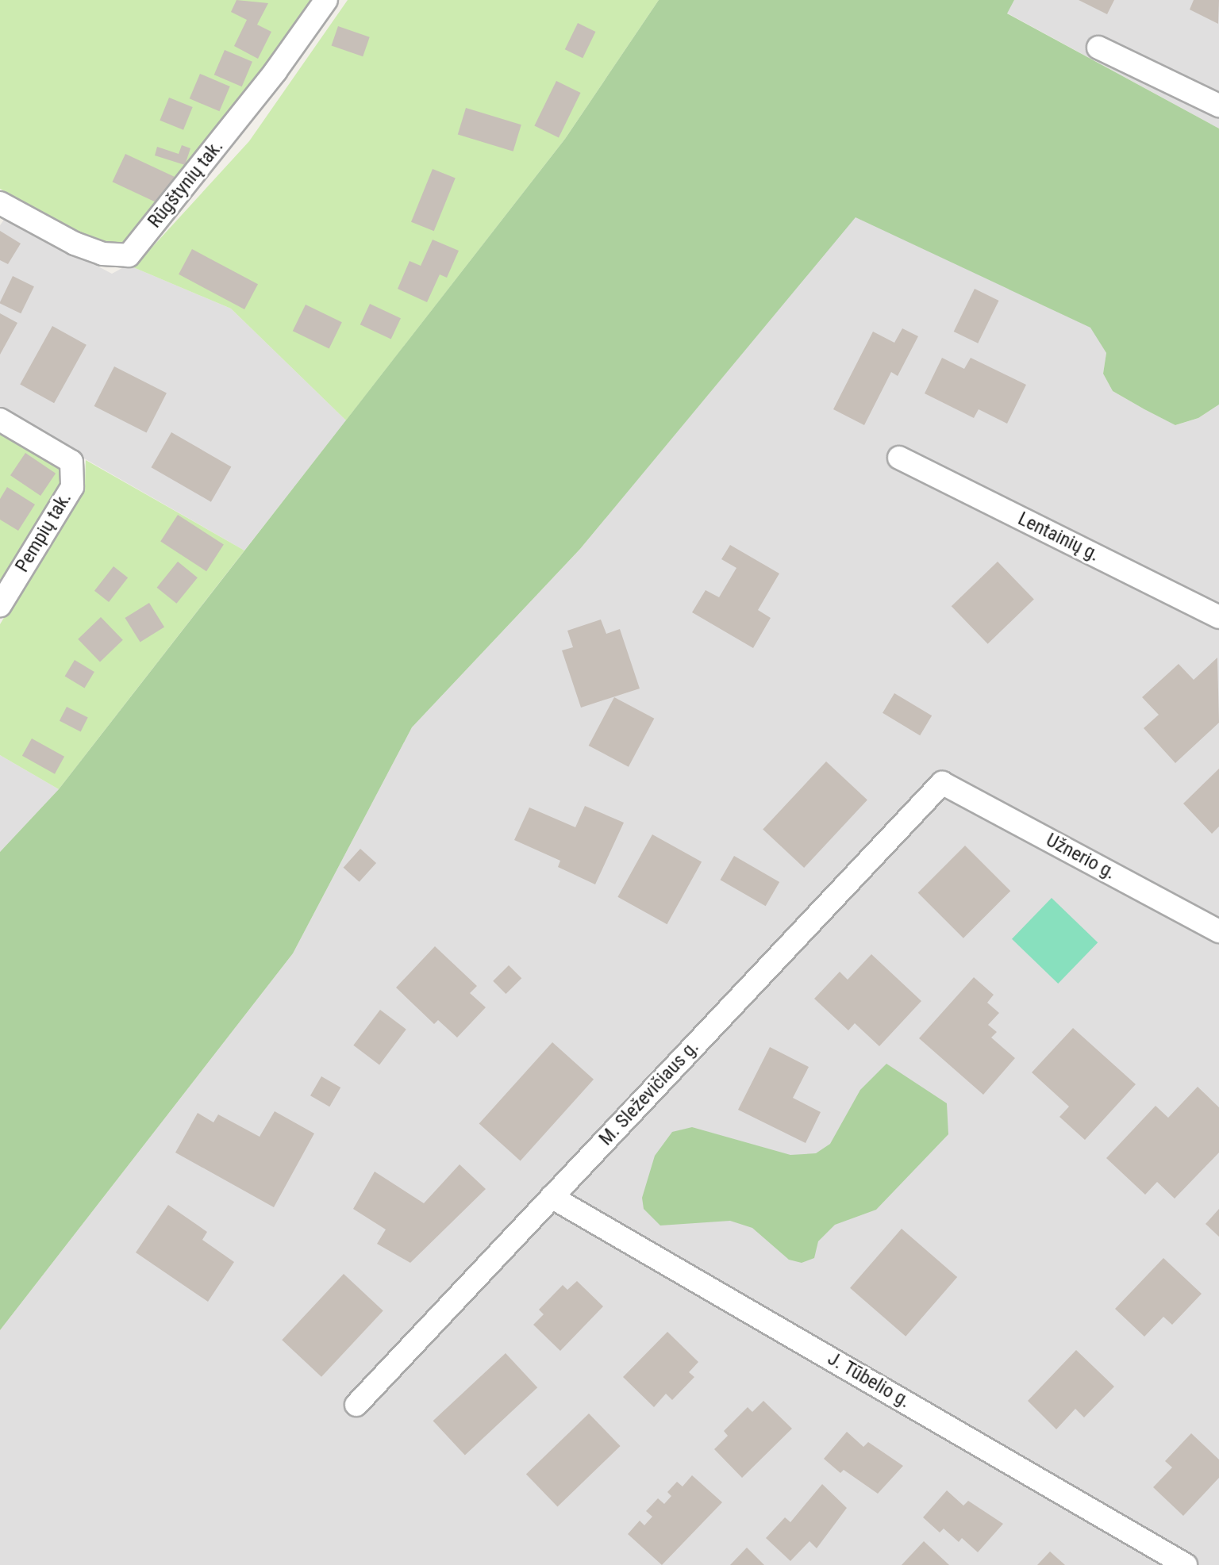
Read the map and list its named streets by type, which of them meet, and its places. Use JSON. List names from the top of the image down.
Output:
{
  "streets": {
    "street": [
      "Rūgštynių tak.",
      "Pempių tak.",
      "Lentainių g.",
      "Užnerio g.",
      "M. Sleževičiaus g.",
      "J. Tūbelio g."
    ]
  },
  "crossings": [
    ["Užnerio g.", "M. Sleževičiaus g."],
    ["M. Sleževičiaus g.", "J. Tūbelio g."]
  ]
}
